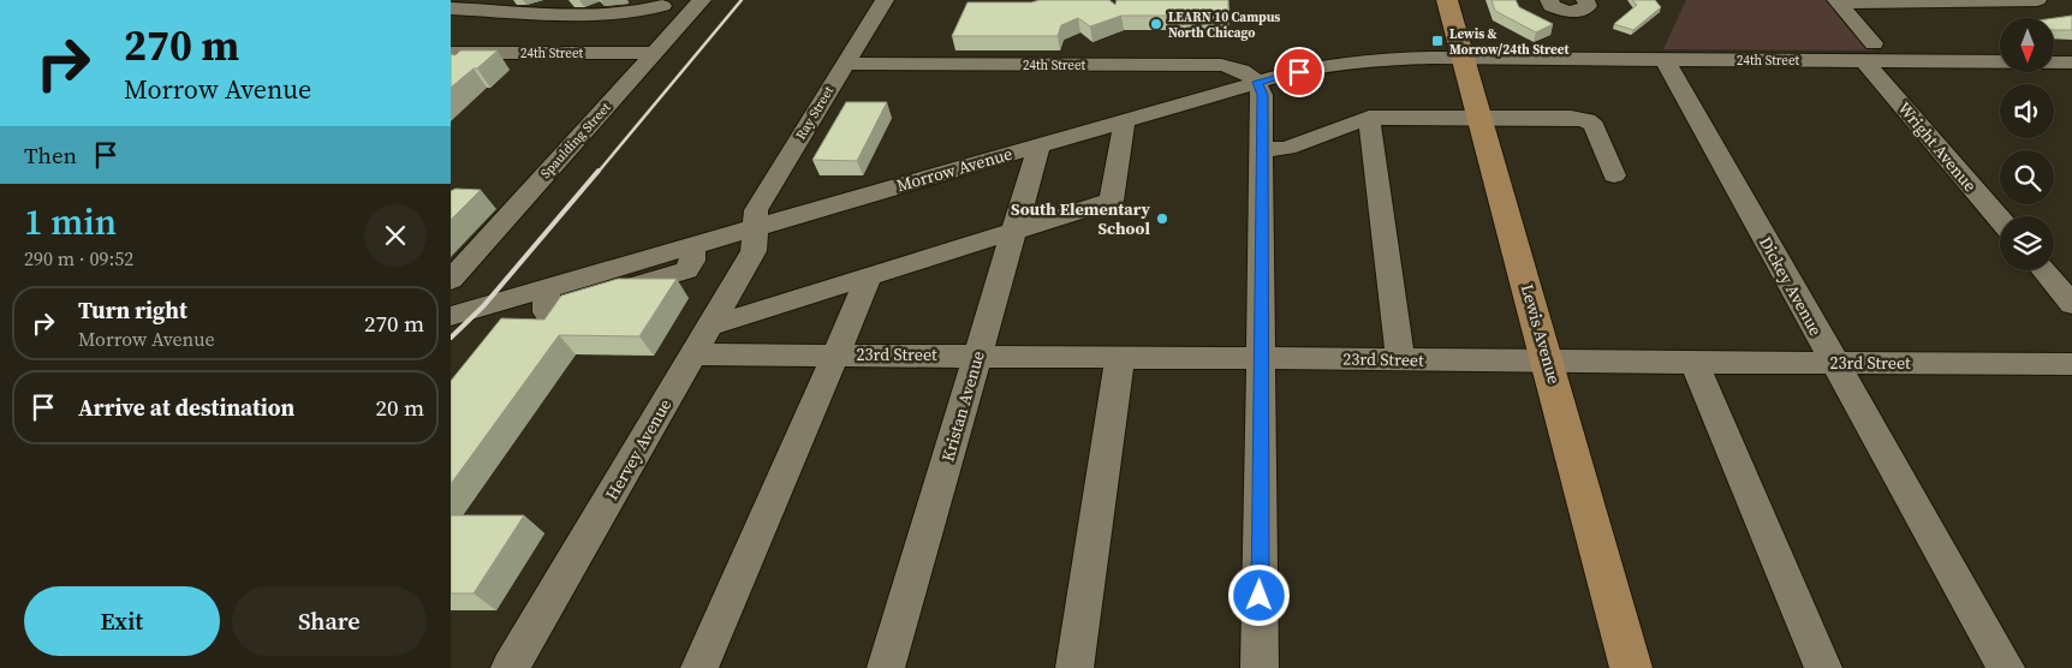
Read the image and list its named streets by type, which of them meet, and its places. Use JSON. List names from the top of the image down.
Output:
{
  "streets": {
    "main road": ["Lewis Avenue"],
    "street": [
      "24th Street",
      "Ray Street",
      "Spaulding Street",
      "Wright Avenue",
      "Morrow Avenue",
      "Dickey Avenue",
      "23rd Street",
      "Kristan Avenue",
      "Hervey Avenue"
    ]
  },
  "crossings": [
    ["24th Street", "Ray Street"],
    ["24th Street", "Spaulding Street"],
    ["24th Street", "Wright Avenue"],
    ["24th Street", "Morrow Avenue"],
    ["24th Street", "Dickey Avenue"],
    ["24th Street", "Lewis Avenue"],
    ["Ray Street", "Morrow Avenue"],
    ["Ray Street", "Hervey Avenue"],
    ["Morrow Avenue", "Lewis Avenue"],
    ["Morrow Avenue", "Kristan Avenue"],
    ["Morrow Avenue", "Hervey Avenue"],
    ["Dickey Avenue", "23rd Street"],
    ["Lewis Avenue", "23rd Street"],
    ["23rd Street", "Kristan Avenue"],
    ["23rd Street", "Hervey Avenue"]
  ],
  "places": {
    "other": ["LEARN 10 Campus North Chicago", "South Elementary School"],
    "transit": ["Lewis & Morrow/24th Street"]
  },
  "north": "bottom",
  "page": {
    "turn": ["270 m", "Morrow Avenue"],
    "then": "Then",
    "heading": ["1 min", "290 m · 09:52"],
    "list": [
      {
        "name": "Turn right",
        "note": "Morrow Avenue",
        "value": "270 m"
      },
      {
        "name": "Arrive at destination",
        "value": "20 m"
      }
    ],
    "buttons": ["Exit", "Share"]
  }
}
